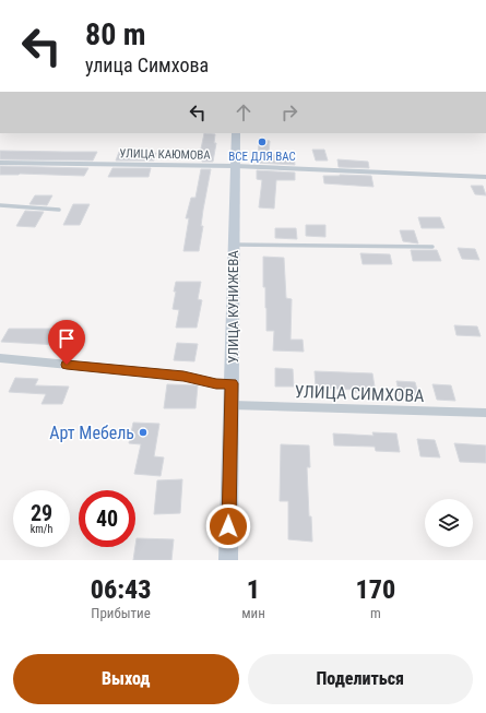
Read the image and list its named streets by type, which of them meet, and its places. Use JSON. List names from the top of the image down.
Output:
{
  "streets": {
    "street": ["УЛИЦА КАЮМОВА", "УЛИЦА КУНИЖЕВА", "УЛИЦА СИМХОВА"]
  },
  "crossings": [
    ["УЛИЦА КАЮМОВА", "УЛИЦА КУНИЖЕВА"],
    ["УЛИЦА КУНИЖЕВА", "УЛИЦА СИМХОВА"]
  ],
  "places": ["ВСЕ ДЛЯ ВАС", "Арт Мебель"],
  "page": {
    "turn": ["80 m", "улица Симхова"],
    "speed": "29 km/h",
    "limit": "40",
    "eta": [
      "06:43",
      "Прибытие",
      "1",
      "мин",
      "170",
      "m"
    ],
    "buttons": ["Выход", "Поделиться"]
  }
}
